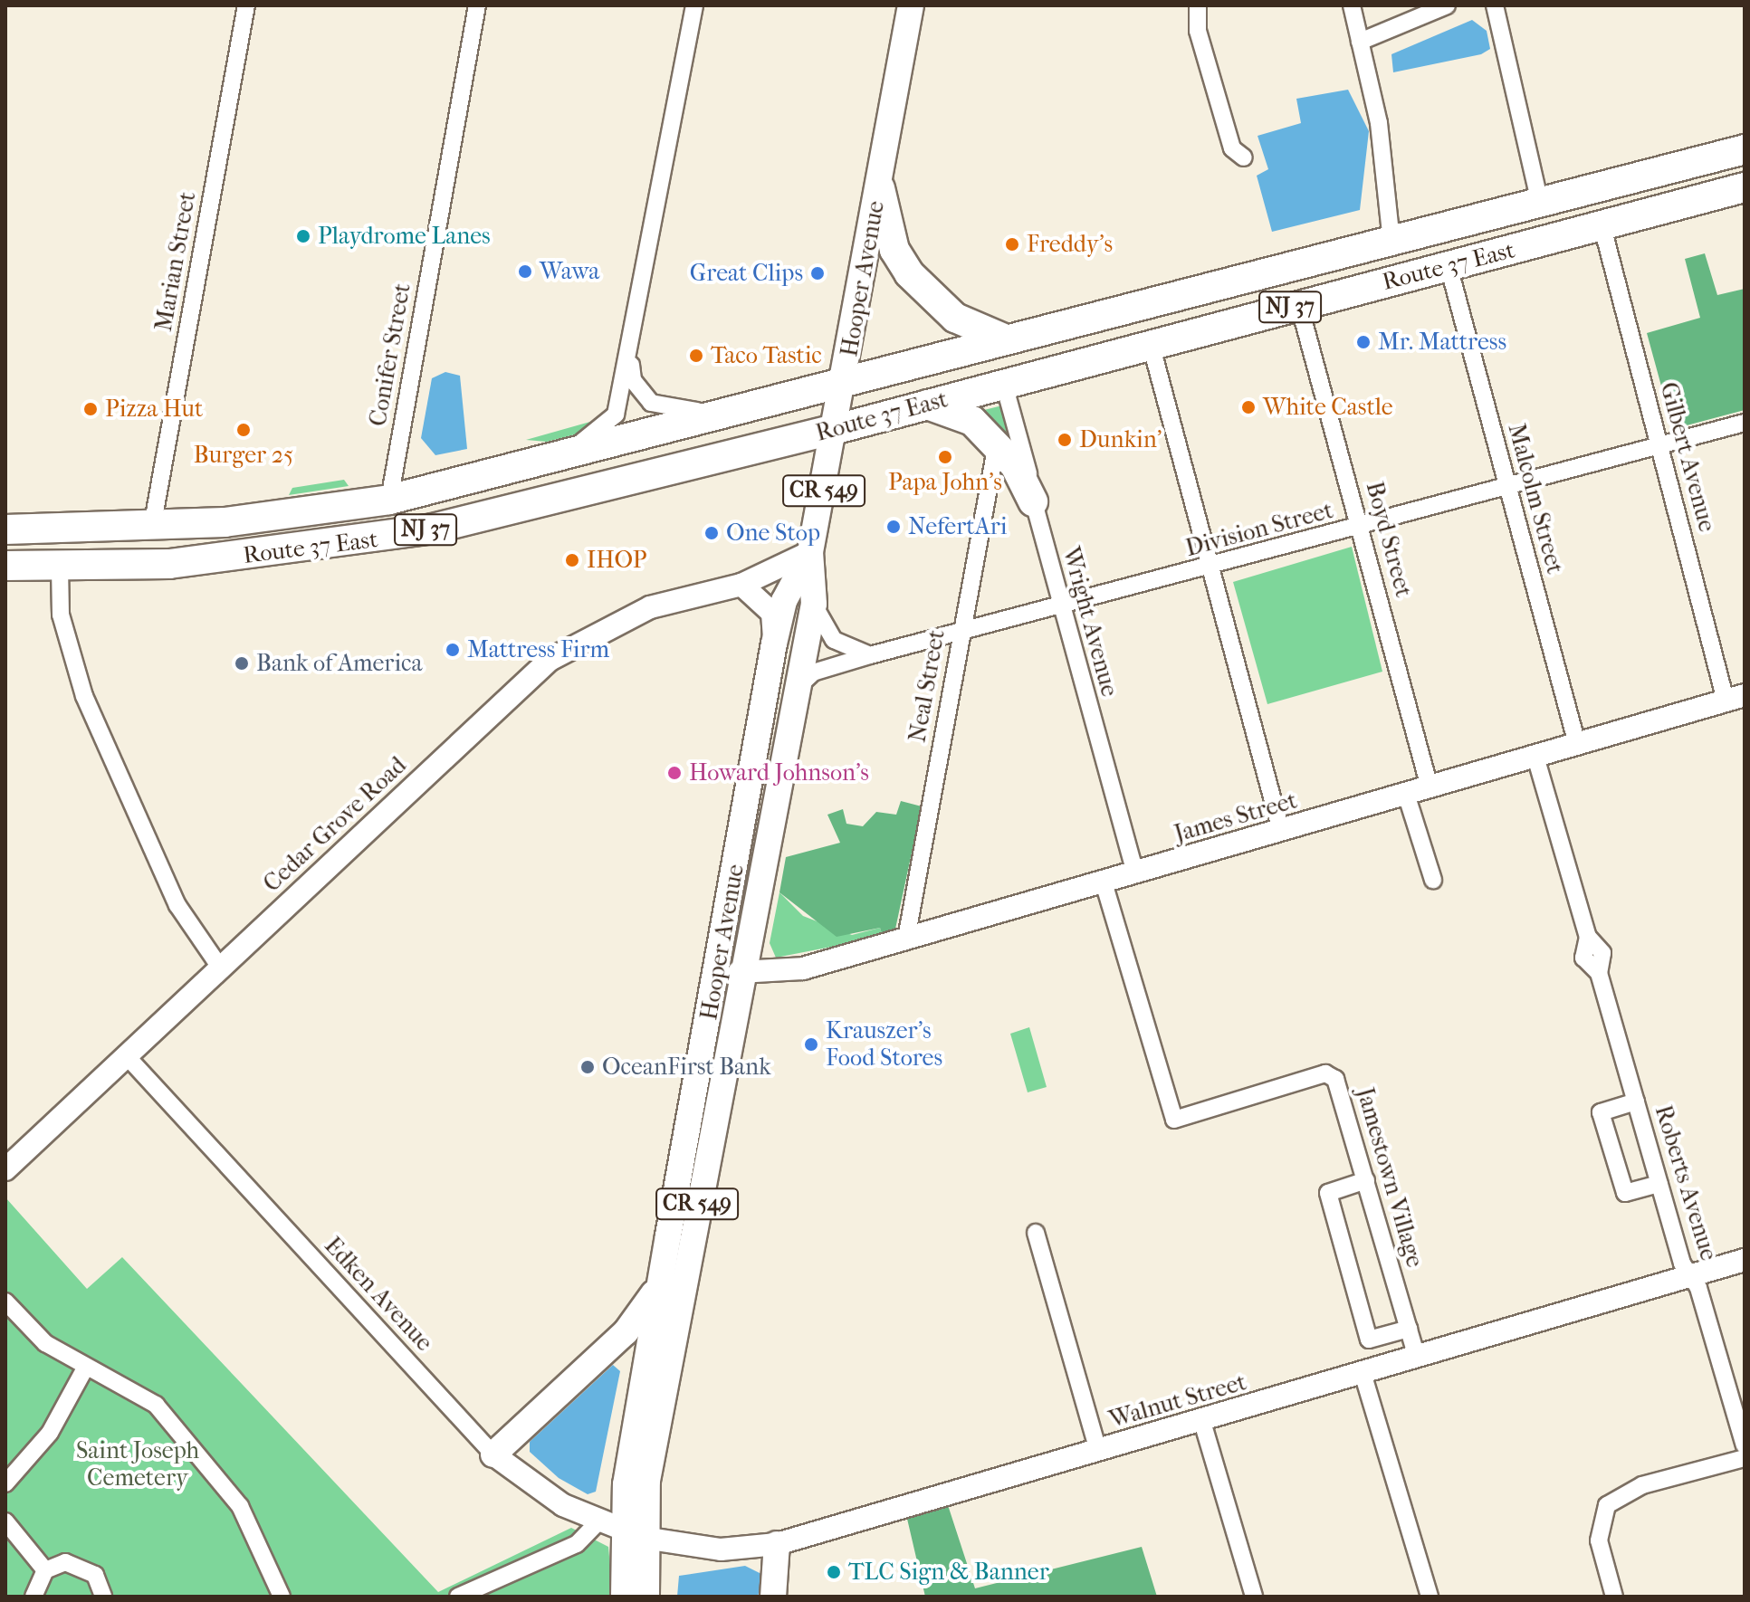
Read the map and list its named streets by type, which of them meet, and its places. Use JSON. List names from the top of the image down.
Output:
{
  "streets": {
    "highway": ["Route 37 East", "NJ 37"],
    "main road": ["Hooper Avenue", "CR 549"],
    "street": [
      "Marian Street",
      "Conifer Street",
      "Gilbert Avenue",
      "Malcolm Street",
      "Division Street",
      "Boyd Street",
      "Wright Avenue",
      "Neal Street",
      "James Street",
      "Cedar Grove Road",
      "Jamestown Village",
      "Roberts Avenue",
      "Edken Avenue",
      "Walnut Street"
    ]
  },
  "crossings": [
    ["Marian Street", "Route 37 East"],
    ["Route 37 East", "Hooper Avenue"],
    ["Route 37 East", "Conifer Street"],
    ["Route 37 East", "Gilbert Avenue"],
    ["Route 37 East", "Malcolm Street"],
    ["Route 37 East", "Division Street"],
    ["Route 37 East", "Boyd Street"],
    ["Route 37 East", "Wright Avenue"],
    ["Route 37 East", "Neal Street"],
    ["Route 37 East", "Cedar Grove Road"],
    ["Hooper Avenue", "Division Street"],
    ["Hooper Avenue", "Neal Street"],
    ["Hooper Avenue", "James Street"],
    ["Hooper Avenue", "Cedar Grove Road"],
    ["Hooper Avenue", "Edken Avenue"],
    ["Hooper Avenue", "Walnut Street"],
    ["Gilbert Avenue", "Division Street"],
    ["Gilbert Avenue", "James Street"],
    ["Malcolm Street", "Division Street"],
    ["Malcolm Street", "James Street"],
    ["Division Street", "Boyd Street"],
    ["Division Street", "Wright Avenue"],
    ["Division Street", "Neal Street"],
    ["Division Street", "Cedar Grove Road"],
    ["Boyd Street", "James Street"],
    ["Wright Avenue", "James Street"],
    ["Neal Street", "James Street"],
    ["Neal Street", "Cedar Grove Road"],
    ["James Street", "Jamestown Village"],
    ["James Street", "Roberts Avenue"],
    ["Cedar Grove Road", "Edken Avenue"],
    ["Jamestown Village", "Walnut Street"],
    ["Roberts Avenue", "Walnut Street"],
    ["Edken Avenue", "Walnut Street"]
  ],
  "parks": ["Saint Joseph Cemetery"],
  "places": [
    "Playdrome Lanes",
    "Freddy's",
    "Wawa",
    "Great Clips",
    "Mr. Mattress",
    "Taco Tastic",
    "White Castle",
    "Pizza Hut",
    "Burger 25",
    "Dunkin'",
    "Papa John's",
    "NefertAri",
    "One Stop",
    "IHOP",
    "Mattress Firm",
    "Bank of America",
    "Howard Johnson's",
    "Krauszer's Food Stores",
    "OceanFirst Bank",
    "TLC Sign & Banner"
  ]
}
